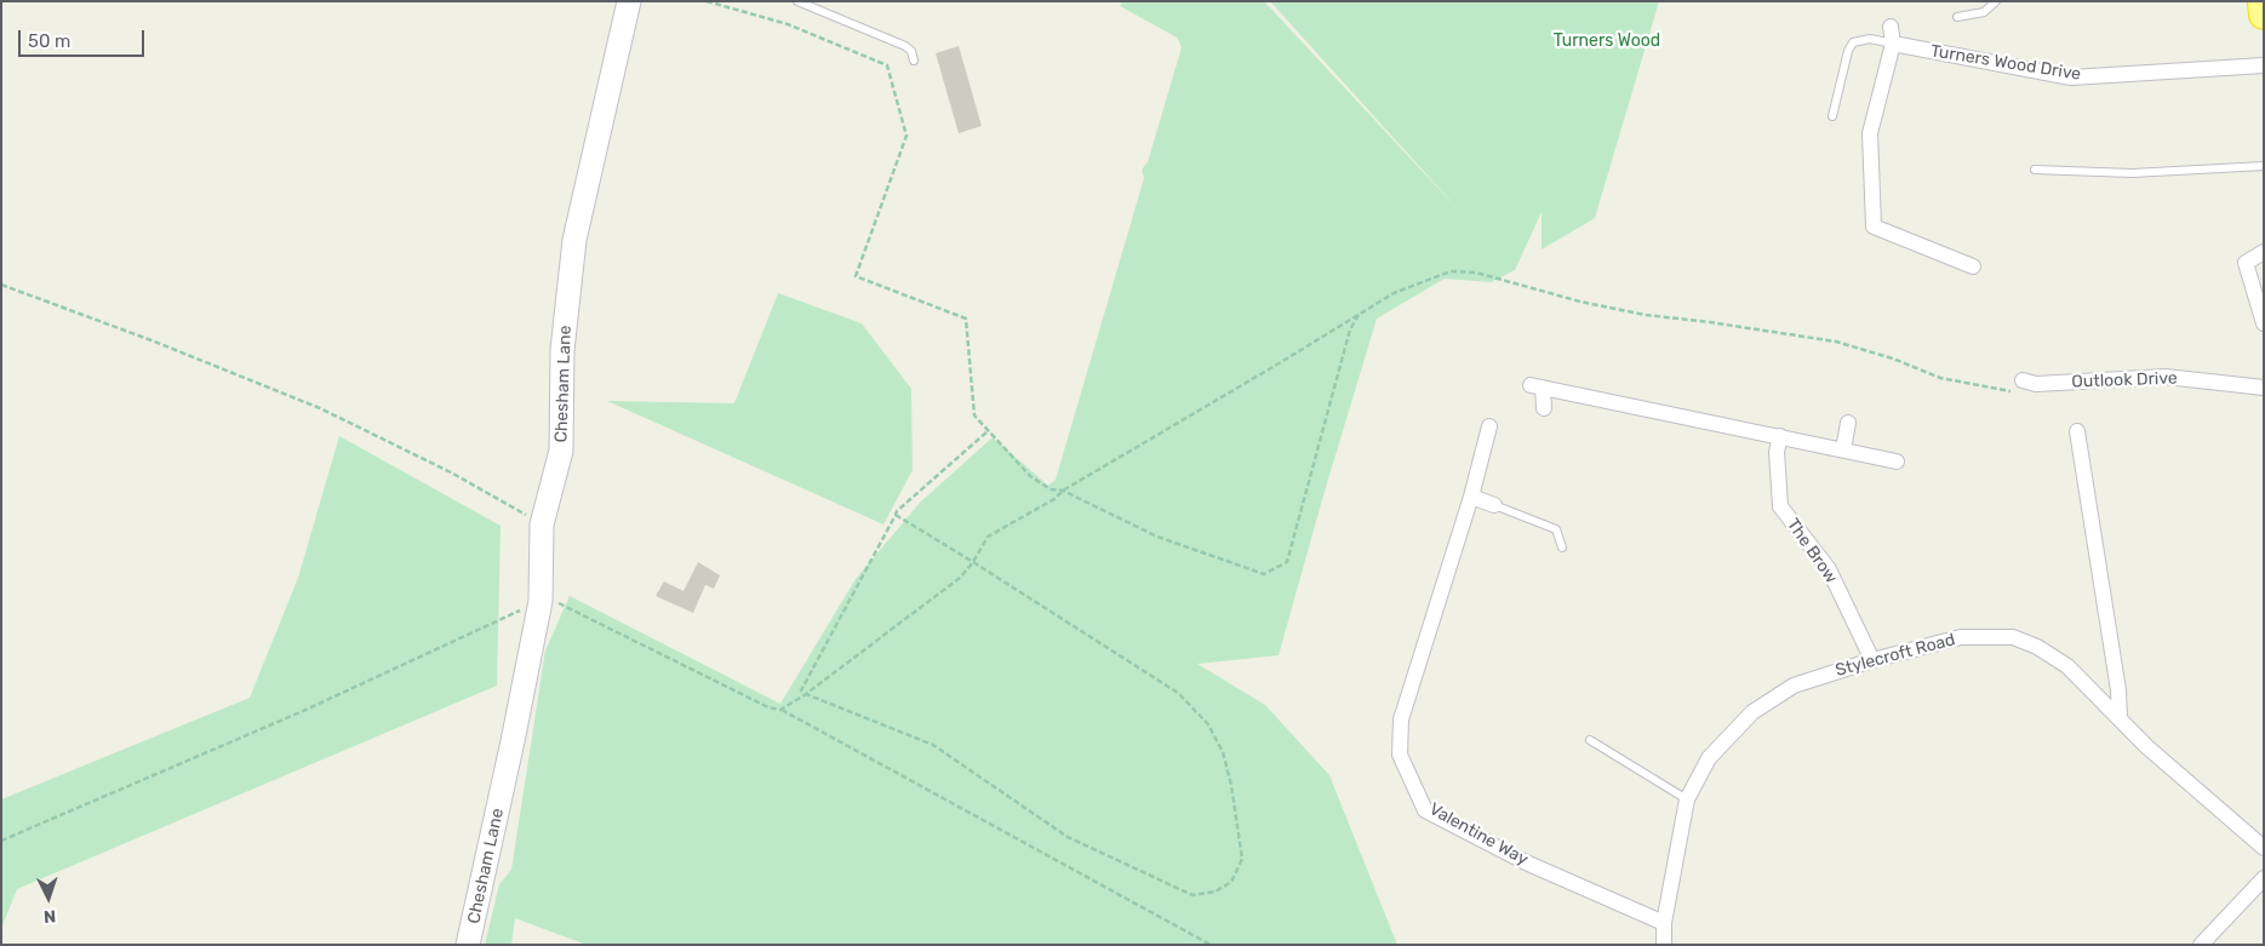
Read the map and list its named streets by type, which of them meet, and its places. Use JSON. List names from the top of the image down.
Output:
{
  "streets": {
    "street": [
      "Turners Wood Drive",
      "Outlook Drive",
      "Chesham Lane",
      "The Brow",
      "Stylecroft Road",
      "Valentine Way"
    ]
  },
  "crossings": [
    ["The Brow", "Stylecroft Road"],
    ["Stylecroft Road", "Valentine Way"]
  ],
  "parks": ["Turners Wood"],
  "scale_bar": "50 m",
  "north": "bottom"
}
